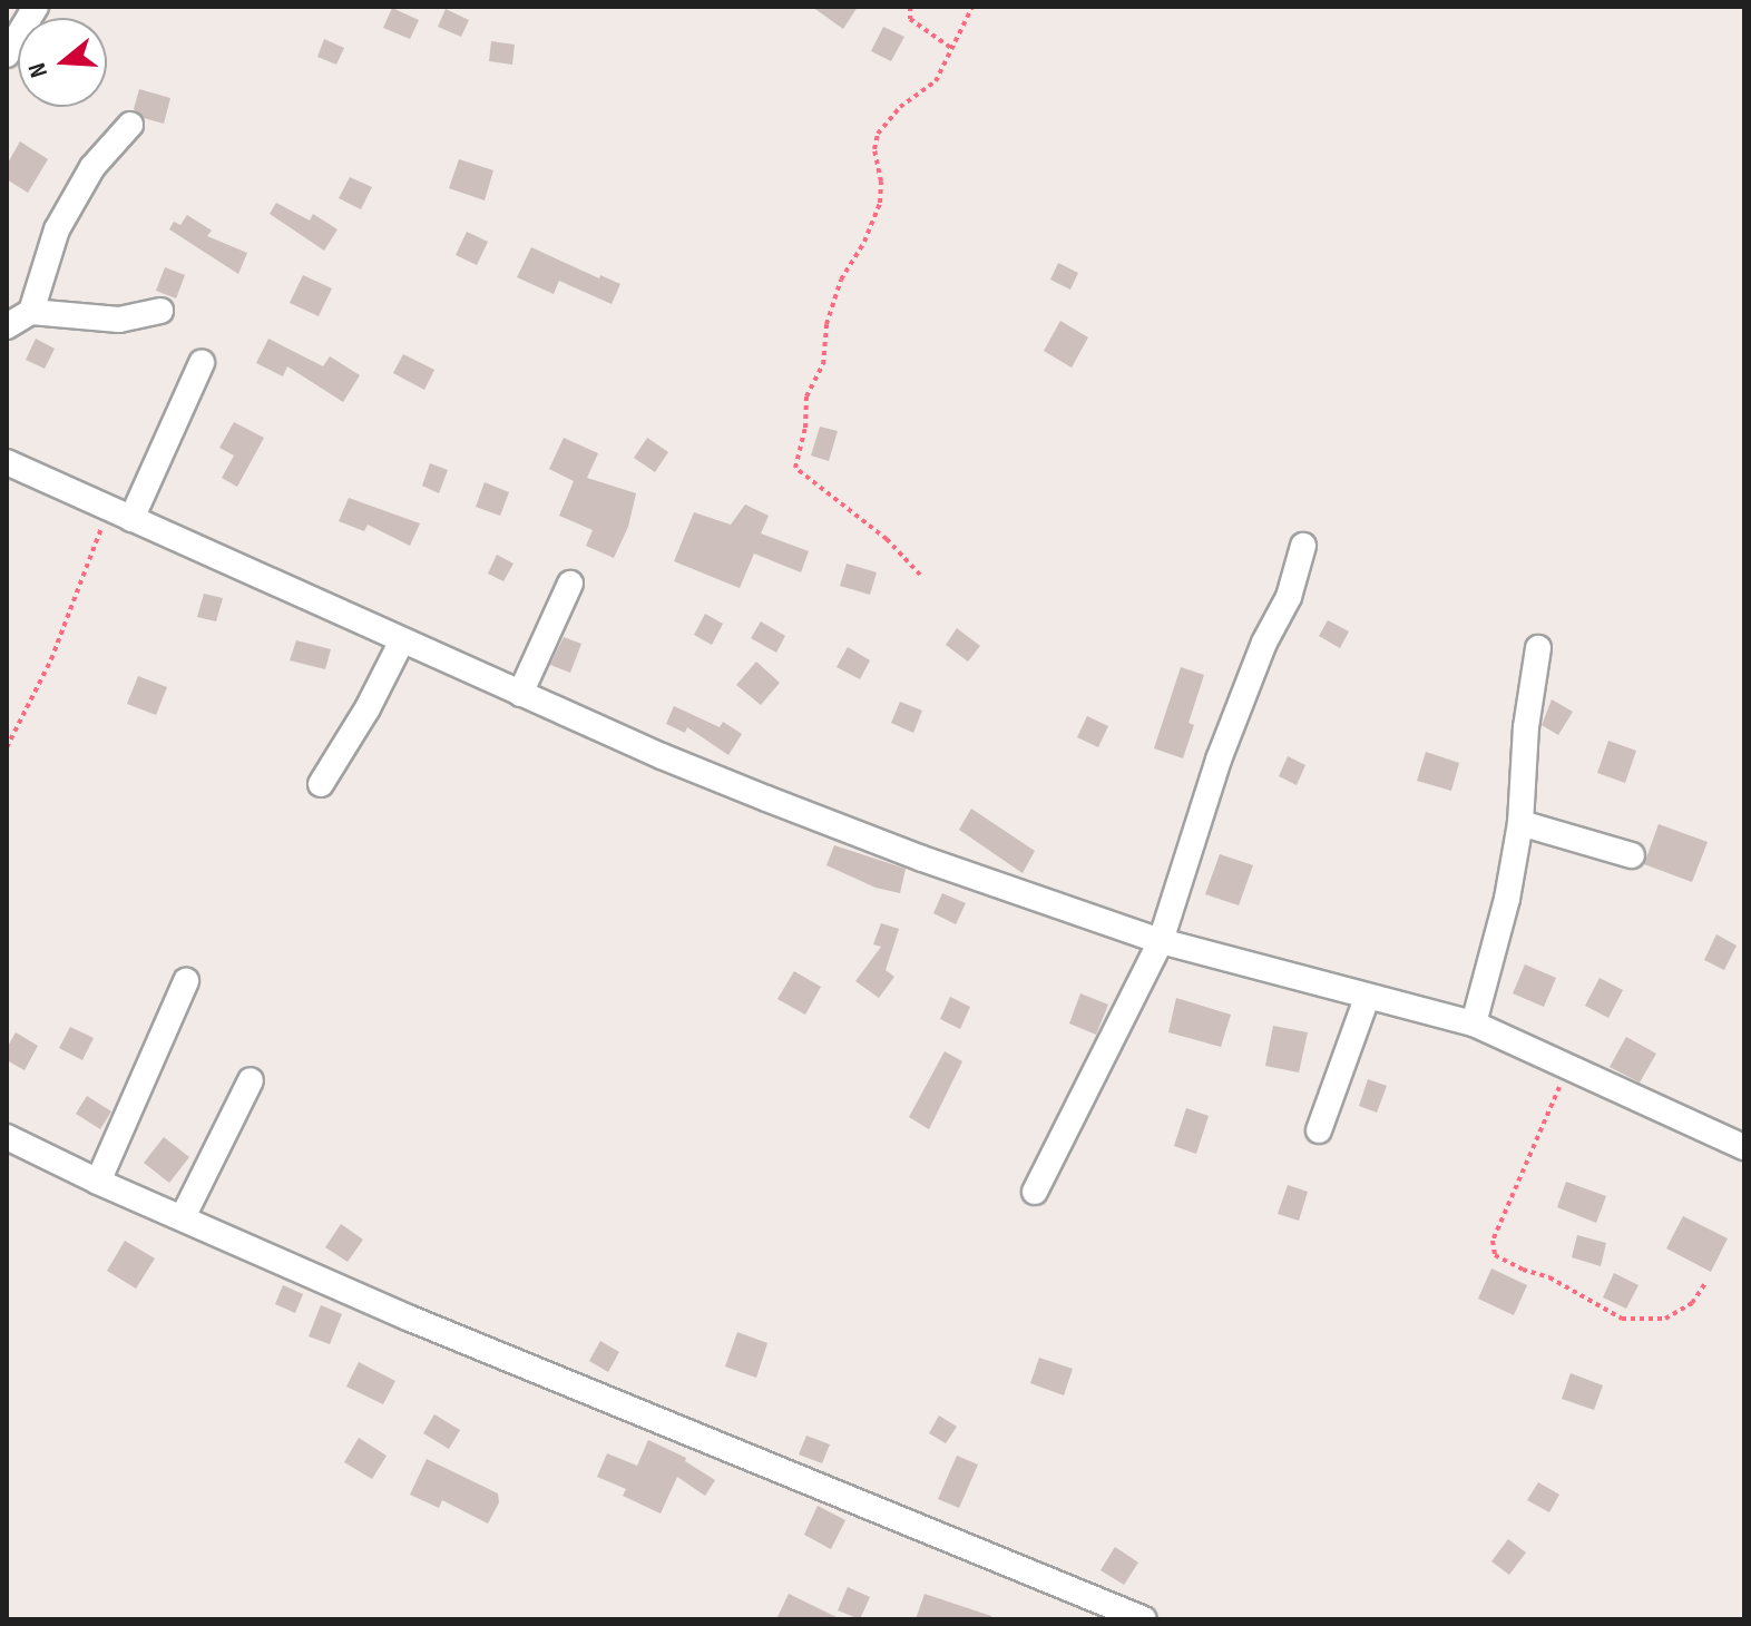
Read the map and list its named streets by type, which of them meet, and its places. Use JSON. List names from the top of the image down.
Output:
{
  "north": "left"
}
